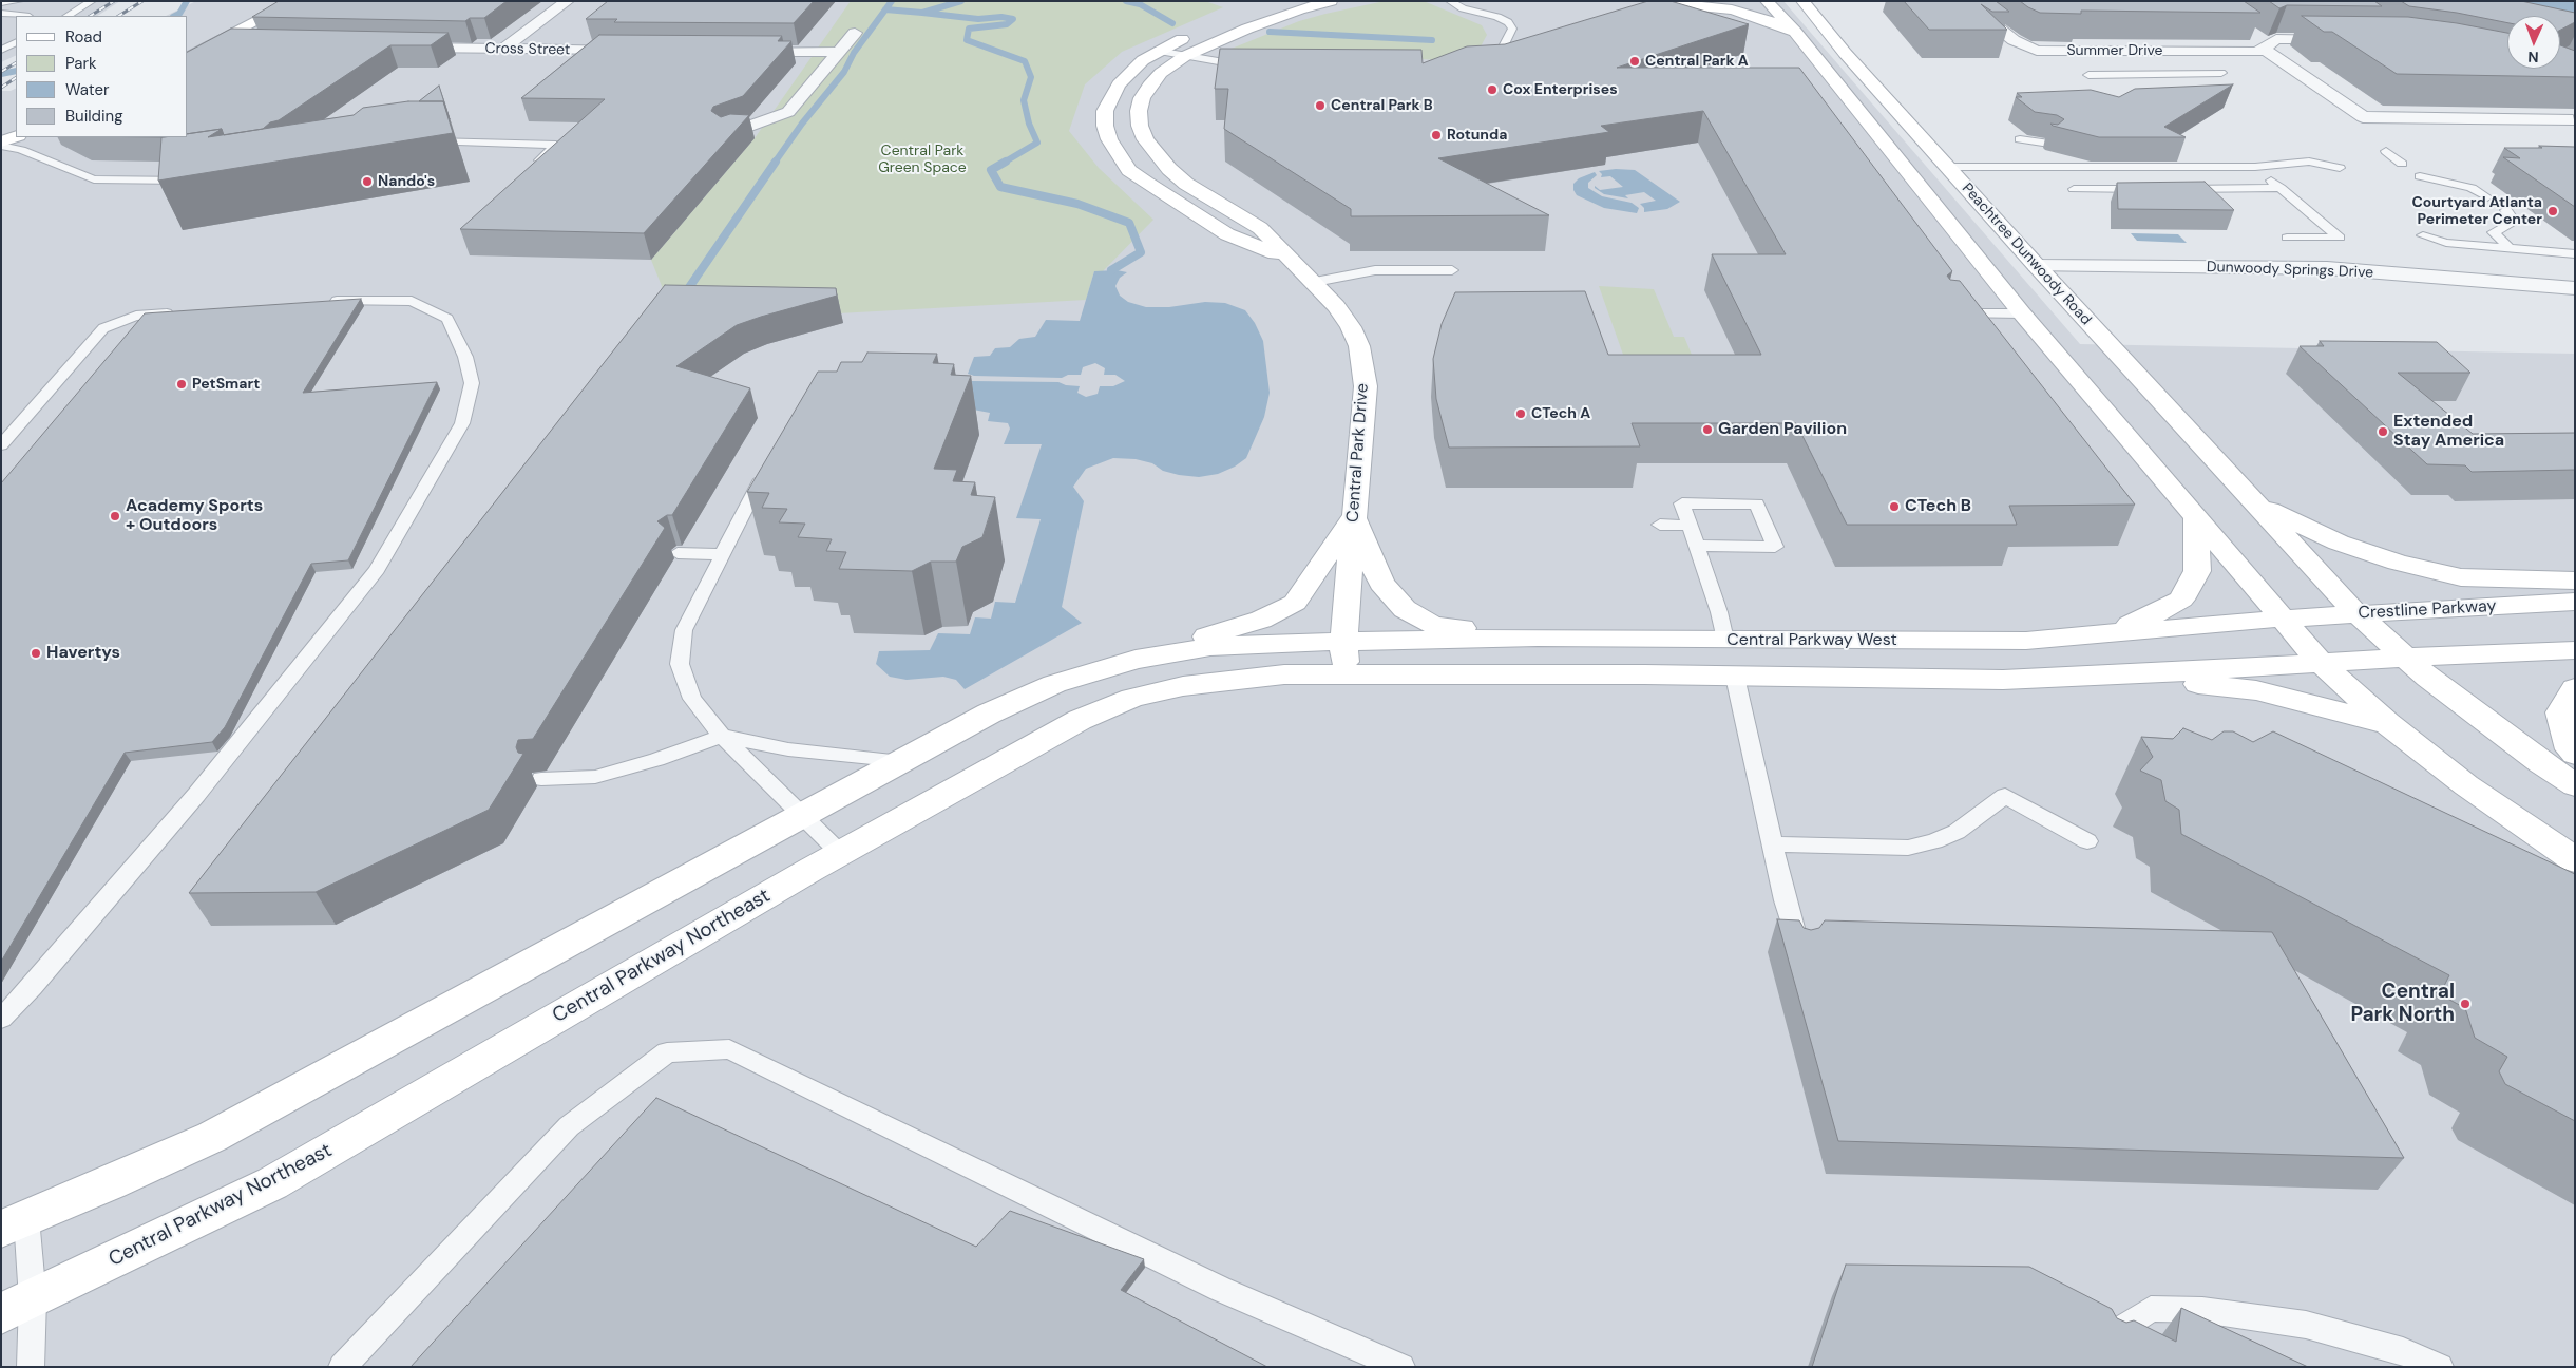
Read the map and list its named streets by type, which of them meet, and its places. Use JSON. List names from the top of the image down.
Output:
{
  "streets": {
    "street": [
      "Cross Street",
      "Summer Drive",
      "Peachtree Dunwoody Road",
      "Dunwoody Springs Drive",
      "Central Park Drive",
      "Crestline Parkway",
      "Central Parkway West",
      "Central Parkway Northeast"
    ]
  },
  "crossings": [
    ["Peachtree Dunwoody Road", "Dunwoody Springs Drive"],
    ["Peachtree Dunwoody Road", "Crestline Parkway"],
    ["Peachtree Dunwoody Road", "Central Parkway West"],
    ["Central Park Drive", "Central Parkway West"],
    ["Central Park Drive", "Central Parkway Northeast"],
    ["Crestline Parkway", "Central Parkway West"],
    ["Central Parkway West", "Central Parkway Northeast"]
  ],
  "parks": ["Central Park Green Space"],
  "places": [
    "Central Park A",
    "Cox Enterprises",
    "Central Park B",
    "Rotunda",
    "Nando's",
    "Courtyard Atlanta Perimeter Center",
    "PetSmart",
    "CTech A",
    "Garden Pavilion",
    "Extended Stay America",
    "CTech B",
    "Academy Sports + Outdoors",
    "Havertys",
    "Central Park North"
  ],
  "legend": [
    "Road",
    "Park",
    "Water",
    "Building"
  ],
  "north": "bottom"
}
